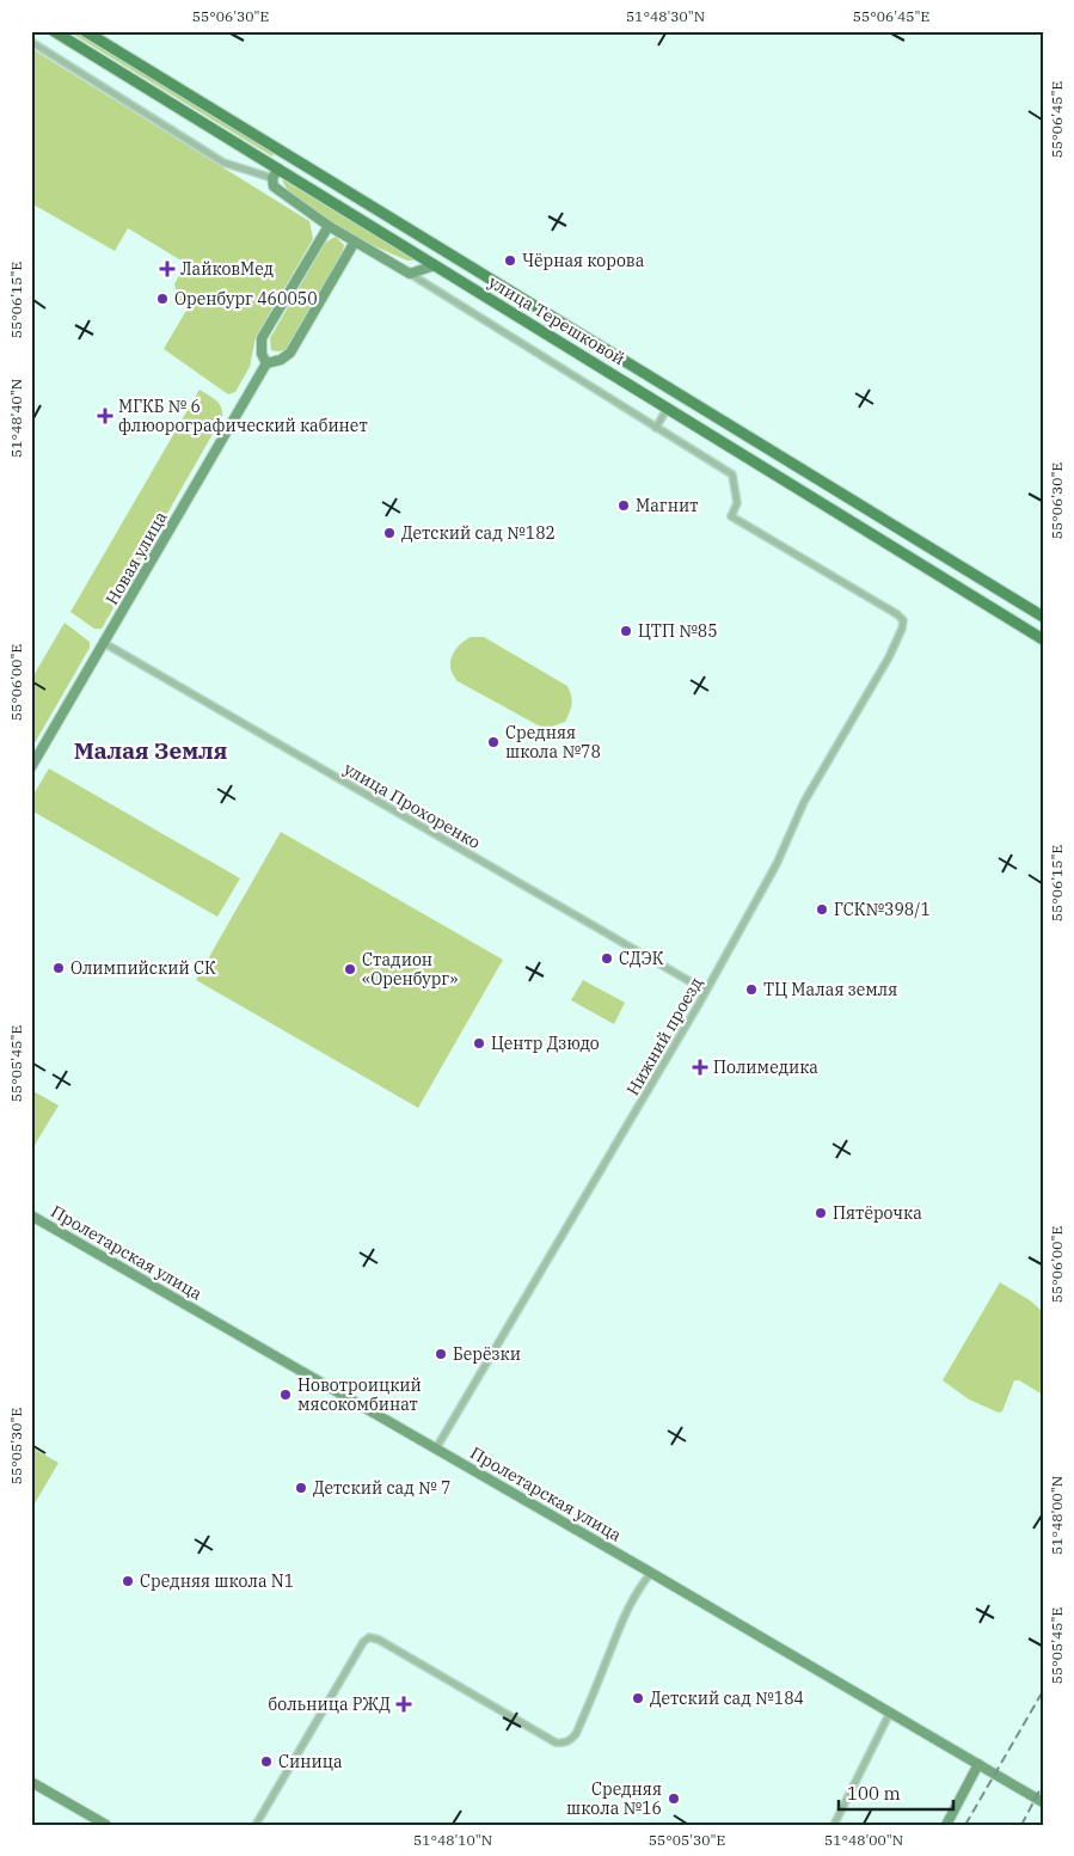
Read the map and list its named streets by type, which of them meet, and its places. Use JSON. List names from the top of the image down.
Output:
{
  "streets": {
    "main road": ["улица Терешковой", "Новая улица", "Пролетарская улица"],
    "street": ["улица Прохоренко", "Нижний проезд"]
  },
  "crossings": [
    ["Новая улица", "улица Прохоренко"],
    ["улица Прохоренко", "Нижний проезд"],
    ["Нижний проезд", "Пролетарская улица"]
  ],
  "districts": ["Малая Земля"],
  "places": {
    "other": [
      "Чёрная корова",
      "Оренбург 460050",
      "Магнит",
      "Детский сад №182",
      "ЦТП №85",
      "Средняя школа №78",
      "ГСК№398/1",
      "СДЭК",
      "Олимпийский СК",
      "Стадион «Оренбург»",
      "ТЦ Малая земля",
      "Центр Дзюдо",
      "Пятёрочка",
      "Берёзки",
      "Новотроицкий мясокомбинат",
      "Детский сад № 7",
      "Средняя школа N1",
      "Детский сад №184",
      "Синица",
      "Средняя школа №16"
    ],
    "health": [
      "ЛайковМед",
      "МГКБ № 6 флюорографический кабинет",
      "Полимедика",
      "больница РЖД"
    ]
  },
  "scale_bar": "100 m",
  "coordinates": [
    "55°06'30\"E",
    "51°48'30\"N",
    "55°06'45\"E",
    "55°06'15\"E",
    "51°48'40\"N",
    "55°06'00\"E",
    "55°05'45\"E",
    "55°05'30\"E",
    "51°48'00\"N",
    "51°48'10\"N"
  ]
}
